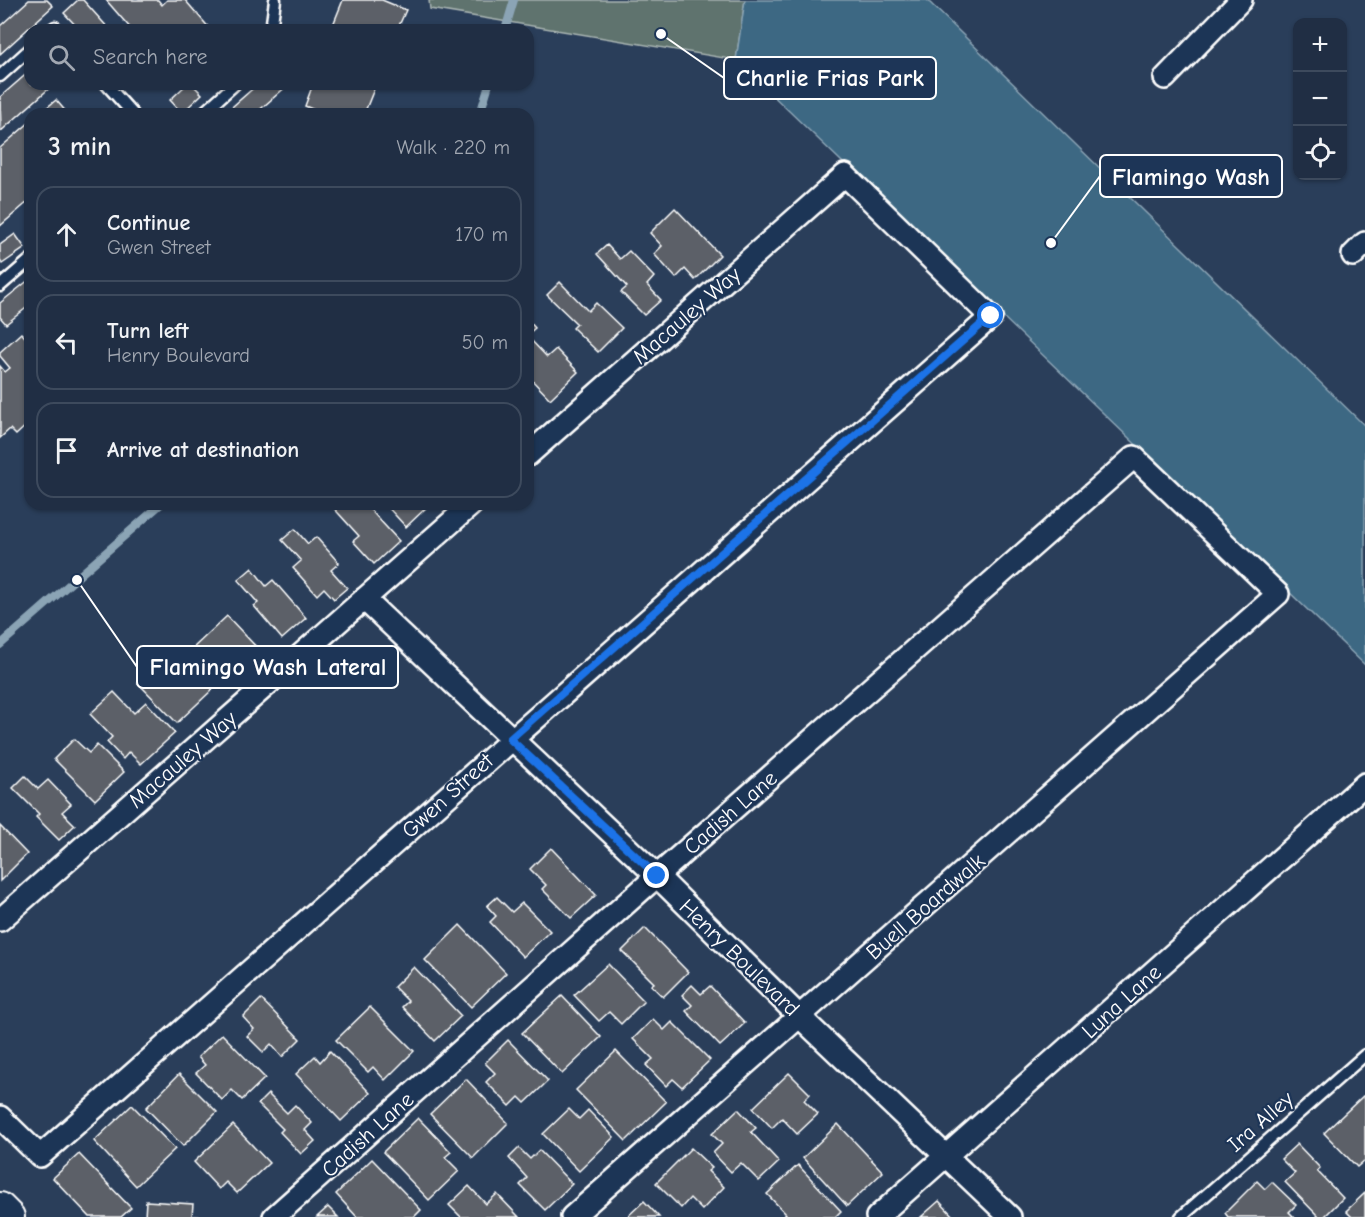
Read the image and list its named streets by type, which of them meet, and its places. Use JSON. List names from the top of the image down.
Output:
{
  "streets": {
    "street": [
      "Macauley Way",
      "Gwen Street",
      "Cadish Lane",
      "Buell Boardwalk",
      "Henry Boulevard",
      "Luna Lane"
    ],
    "lane": ["Ira Alley"]
  },
  "crossings": [
    ["Macauley Way", "Gwen Street"],
    ["Macauley Way", "Henry Boulevard"],
    ["Gwen Street", "Henry Boulevard"],
    ["Cadish Lane", "Buell Boardwalk"],
    ["Cadish Lane", "Henry Boulevard"],
    ["Buell Boardwalk", "Henry Boulevard"],
    ["Henry Boulevard", "Luna Lane"]
  ],
  "places": ["Charlie Frias Park", "Flamingo Wash", "Flamingo Wash Lateral"],
  "page": {
    "map_buttons": ["+", "−"],
    "search": "Search here",
    "heading": ["3 min", "Walk · 220 m"],
    "list": [
      ["Continue", "Gwen Street", "170 m"],
      ["Turn left", "Henry Boulevard", "50 m"],
      "Arrive at destination"
    ]
  }
}
